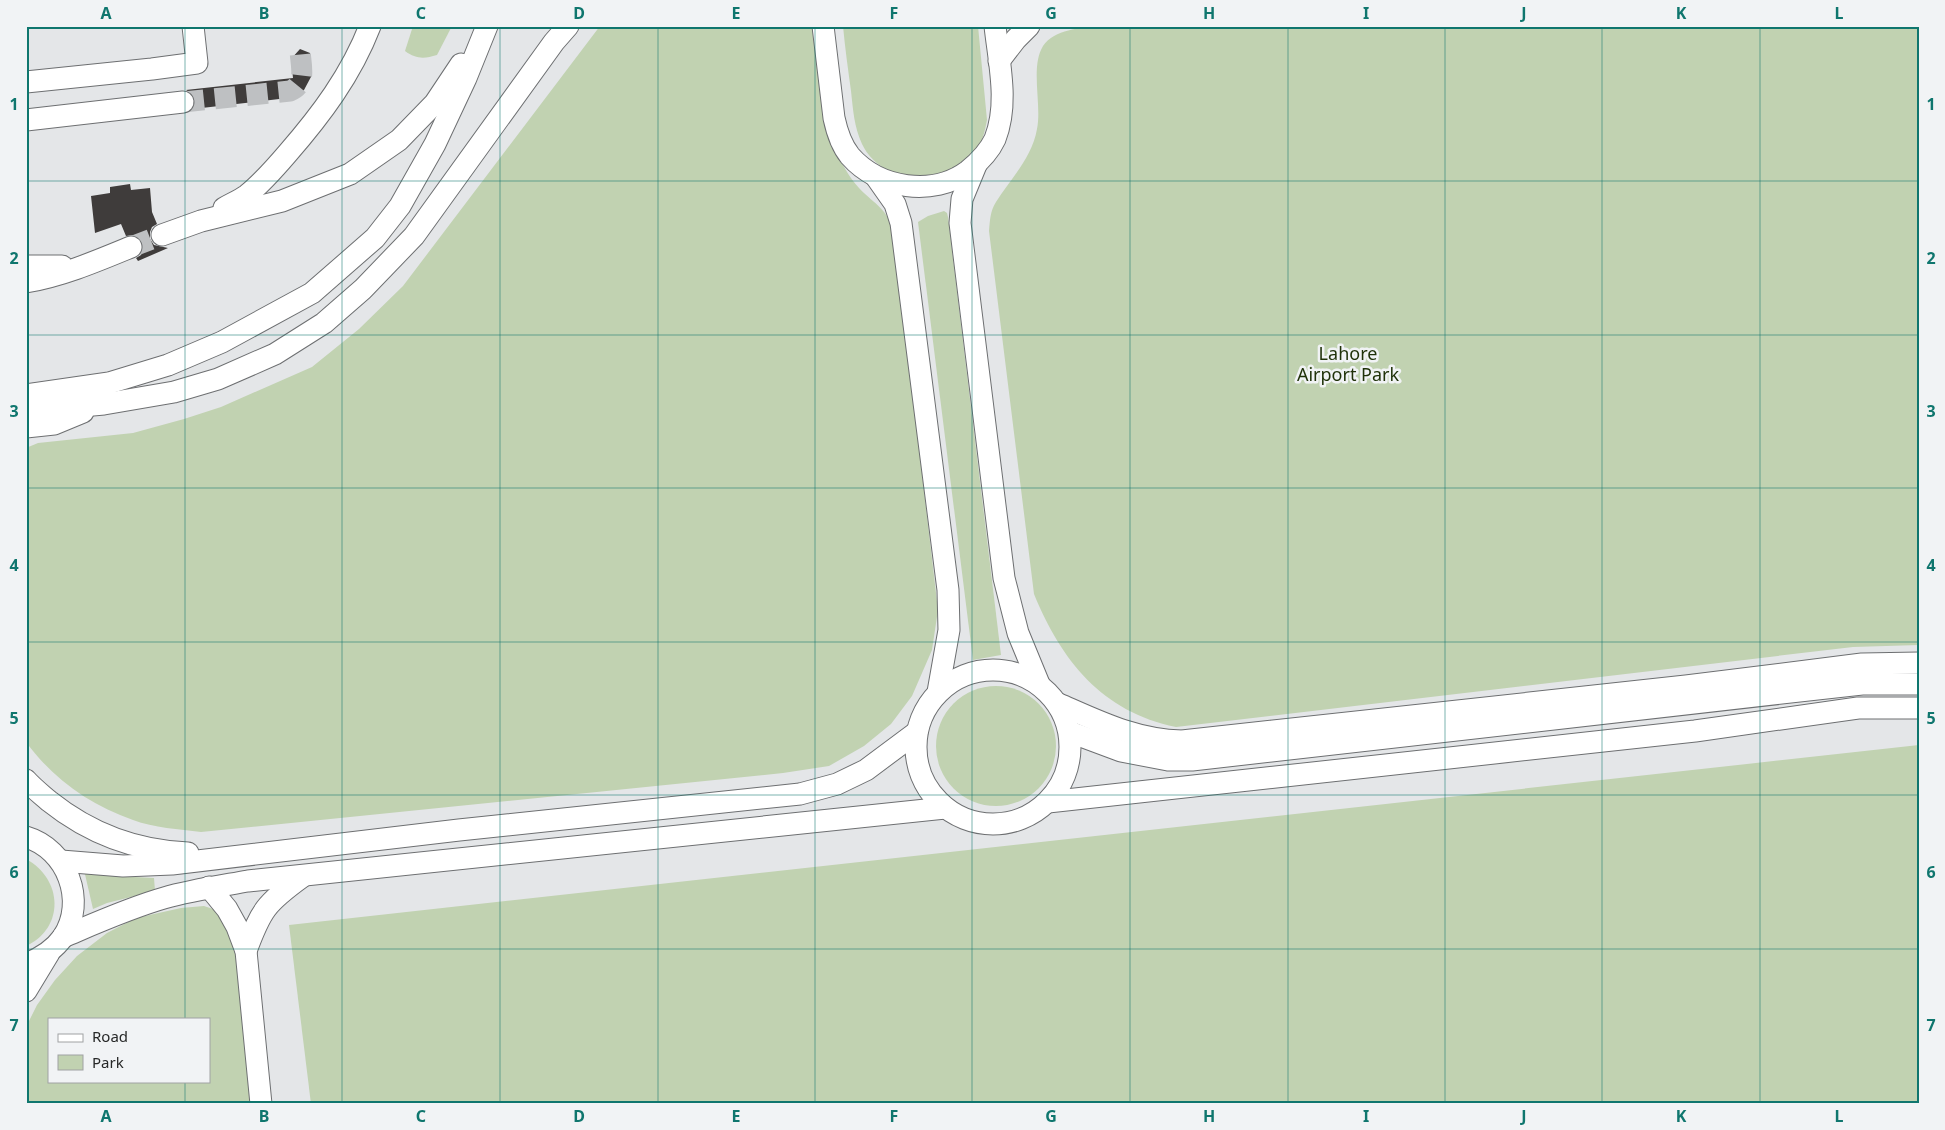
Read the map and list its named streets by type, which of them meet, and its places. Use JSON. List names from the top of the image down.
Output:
{
  "parks": ["Lahore Airport Park"],
  "legend": ["Road", "Park"],
  "grid": {
    "columns": [
      "A",
      "B",
      "C",
      "D",
      "E",
      "F",
      "G",
      "H",
      "I",
      "J",
      "K",
      "L"
    ],
    "rows": [
      "1",
      "2",
      "3",
      "4",
      "5",
      "6",
      "7"
    ]
  }
}
